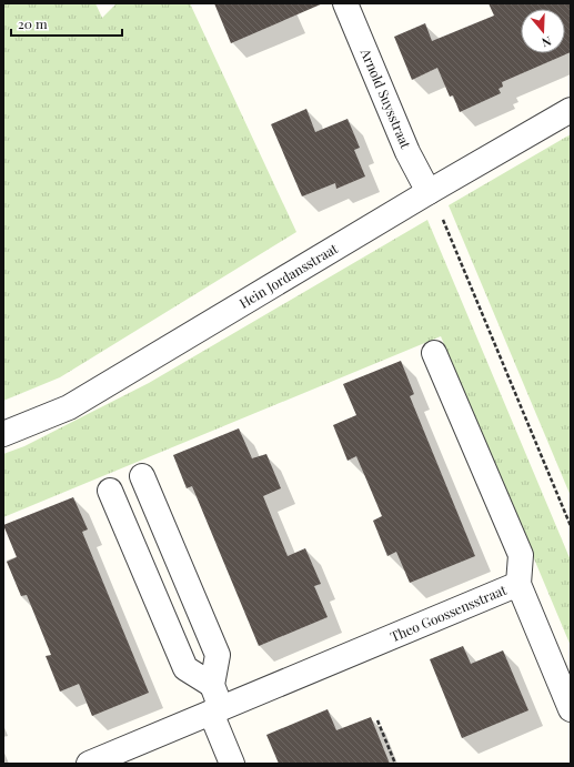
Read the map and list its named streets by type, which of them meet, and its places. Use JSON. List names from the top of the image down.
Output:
{
  "streets": {
    "street": ["Arnold Suysstraat", "Hein Jordansstraat", "Theo Goossensstraat"]
  },
  "crossings": [
    ["Arnold Suysstraat", "Hein Jordansstraat"]
  ],
  "scale_bar": "20 m",
  "north": "bottom"
}
